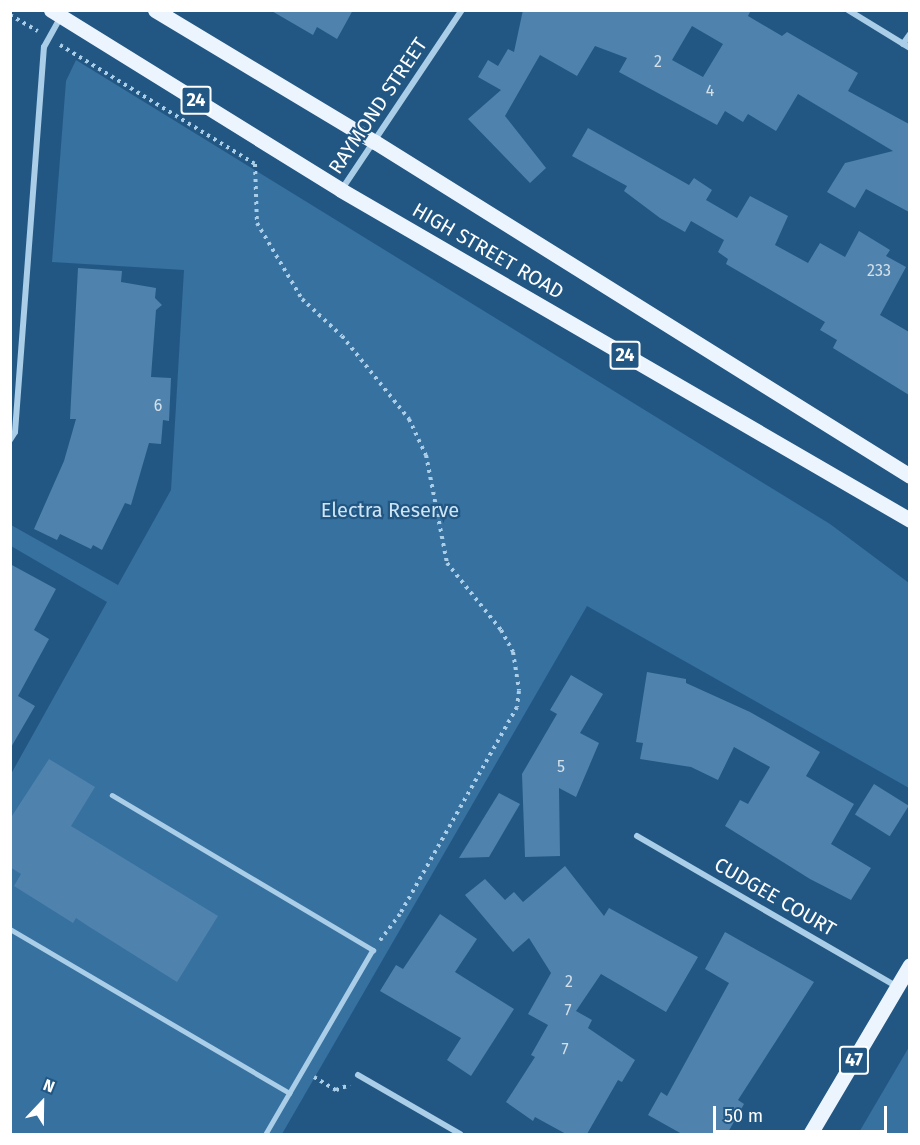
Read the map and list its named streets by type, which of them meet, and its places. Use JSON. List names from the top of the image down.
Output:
{
  "streets": {
    "main road": ["24", "HIGH STREET ROAD", "47"],
    "street": ["RAYMOND STREET", "CUDGEE COURT"]
  },
  "crossings": [
    ["RAYMOND STREET", "HIGH STREET ROAD"],
    ["CUDGEE COURT", "47"]
  ],
  "parks": ["Electra Reserve"],
  "house_numbers": [
    "2",
    "4",
    "233",
    "6",
    "5",
    "2",
    "7",
    "7"
  ],
  "scale_bar": "50 m",
  "north": "top"
}
